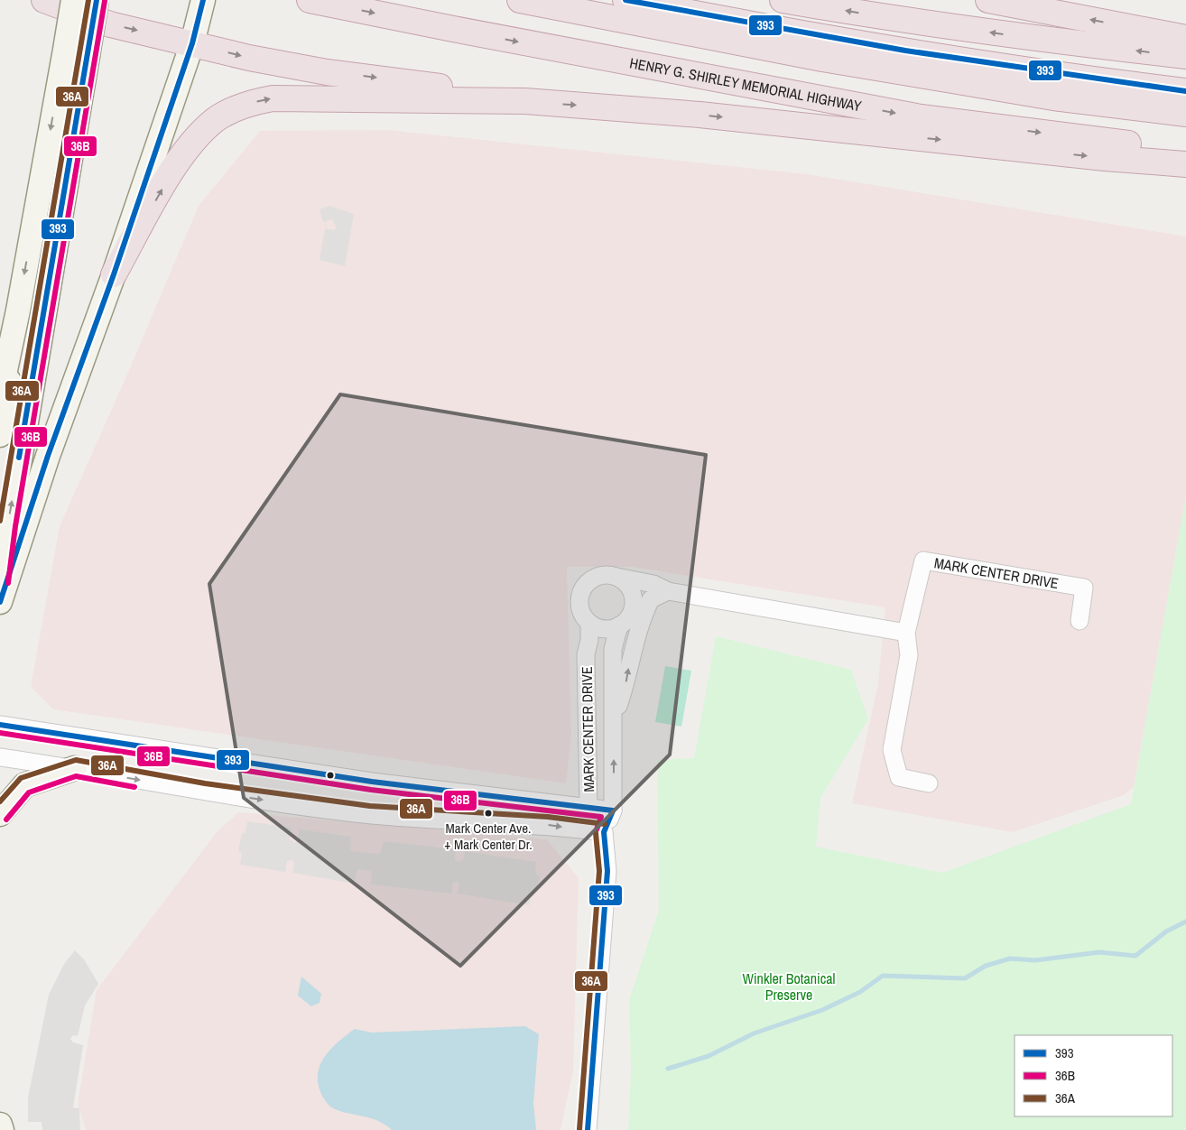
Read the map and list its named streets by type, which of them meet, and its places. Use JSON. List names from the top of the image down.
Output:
{
  "streets": {
    "highway": ["HENRY G. SHIRLEY MEMORIAL HIGHWAY"],
    "street": ["MARK CENTER DRIVE"]
  },
  "parks": ["Winkler Botanical Preserve"],
  "places": ["Mark Center Ave. + Mark Center Dr."],
  "lines": ["transit line 393", "transit line 36A", "transit line 36B"],
  "legend": ["393", "36B", "36A"]
}
